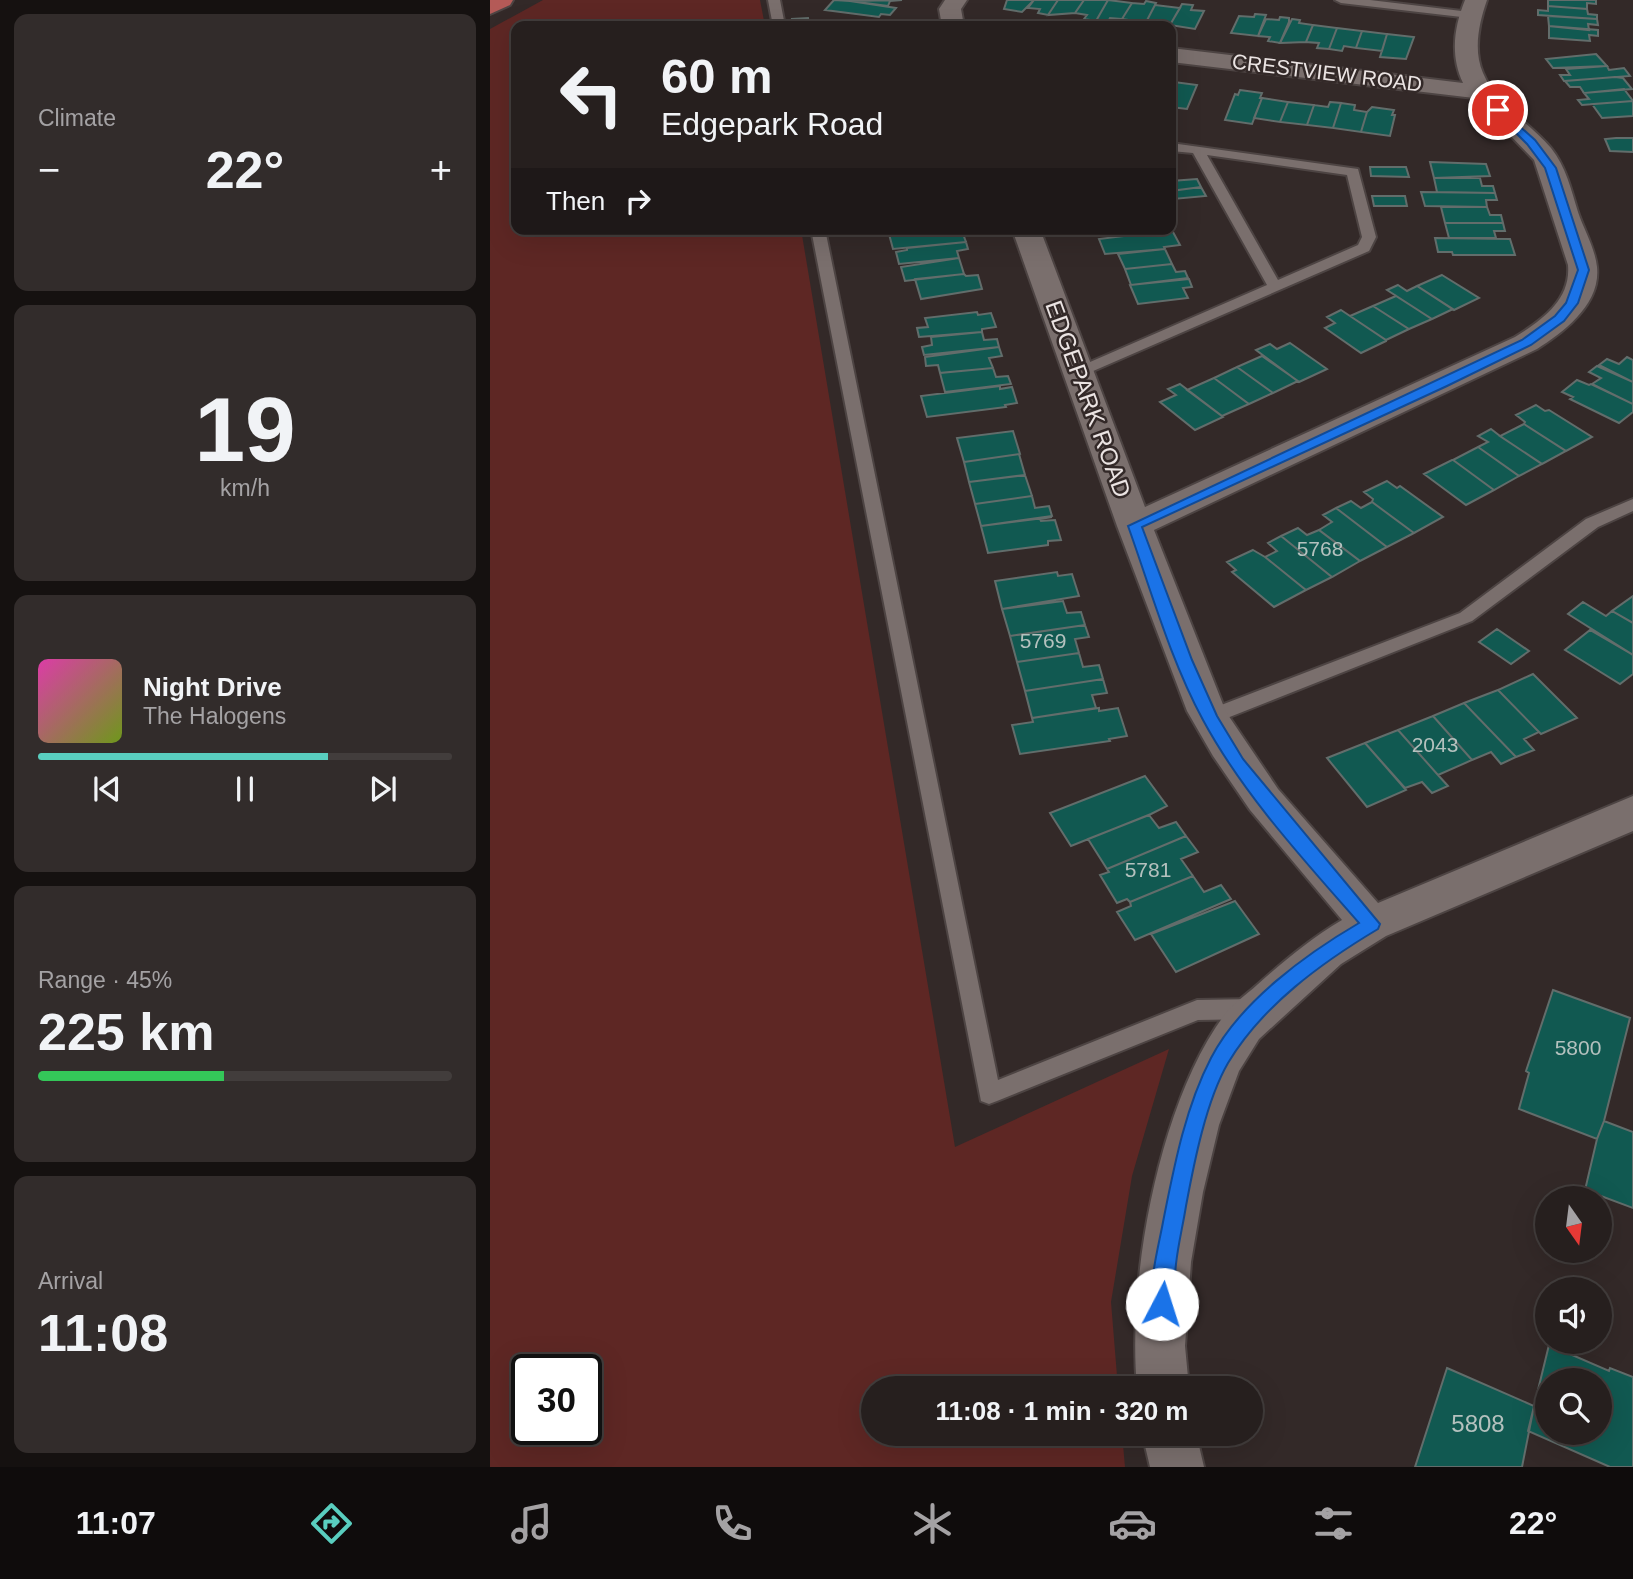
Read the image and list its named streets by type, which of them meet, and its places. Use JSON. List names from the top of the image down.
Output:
{
  "streets": {
    "street": ["CRESTVIEW ROAD", "EDGEPARK ROAD"]
  },
  "house_numbers": [
    "5768",
    "5769",
    "2043",
    "5781",
    "5800",
    "5808"
  ],
  "north": "bottom",
  "page": {
    "tile": [
      "Climate",
      ["19", "km/h"],
      ["Range · 45%", "225 km"],
      ["Arrival", "11:08"]
    ],
    "turn": ["60 m", "Edgepark Road"],
    "heat": ["−", "22°", "+"],
    "then": "Then",
    "song": ["Night Drive", "The Halogens"],
    "limit": "30",
    "trip": "11:08 · 1 min · 320 m",
    "tabs": ["11:07", "22°"]
  }
}
